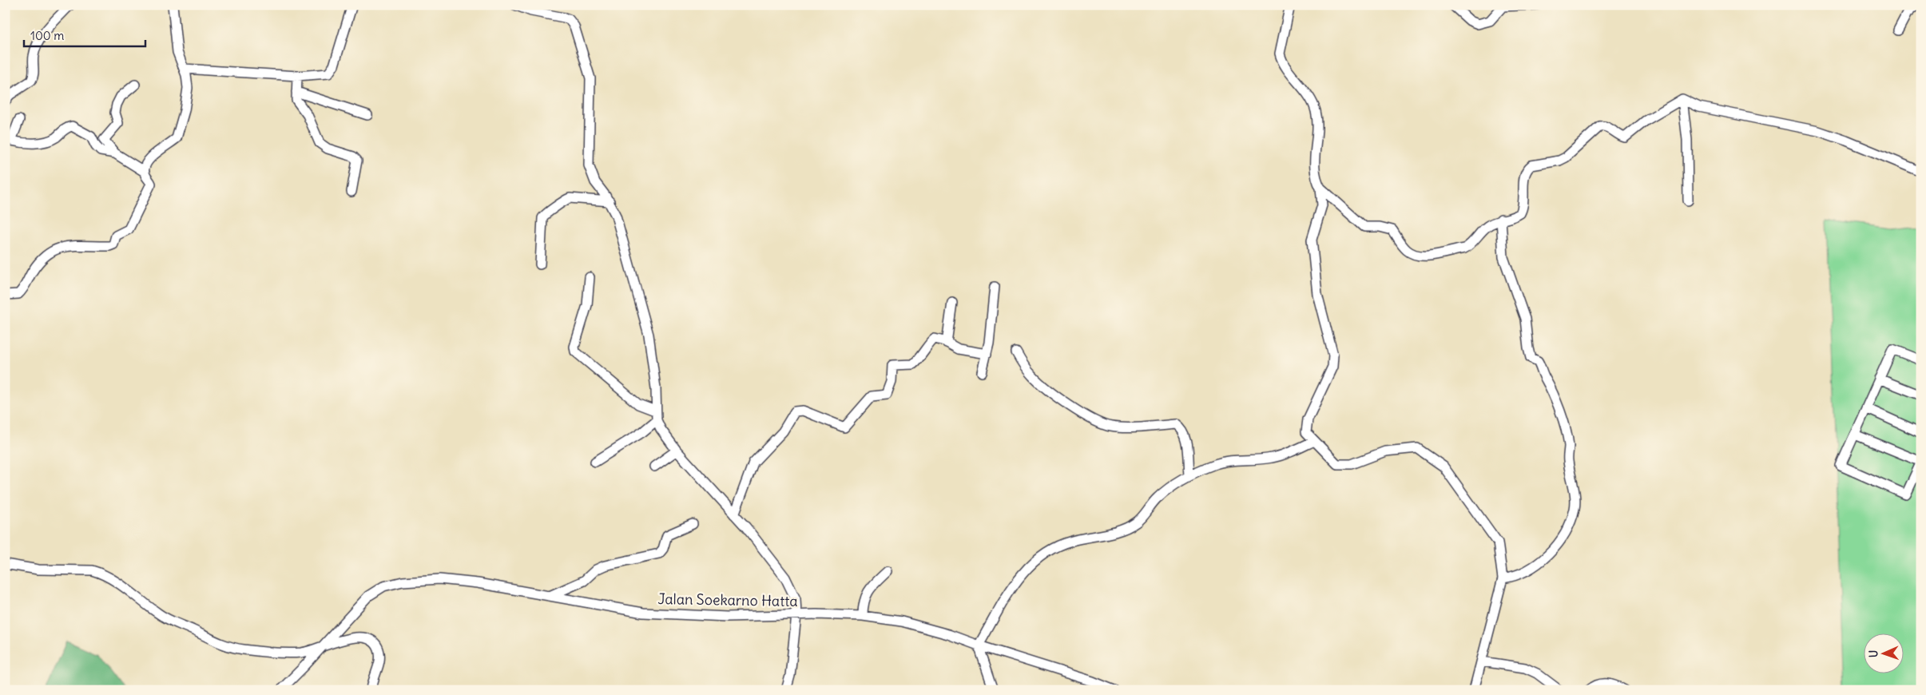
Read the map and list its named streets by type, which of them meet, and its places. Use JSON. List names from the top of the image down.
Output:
{
  "streets": {
    "street": ["Jalan Soekarno Hatta"]
  },
  "scale_bar": "100 m",
  "north": "left"
}
